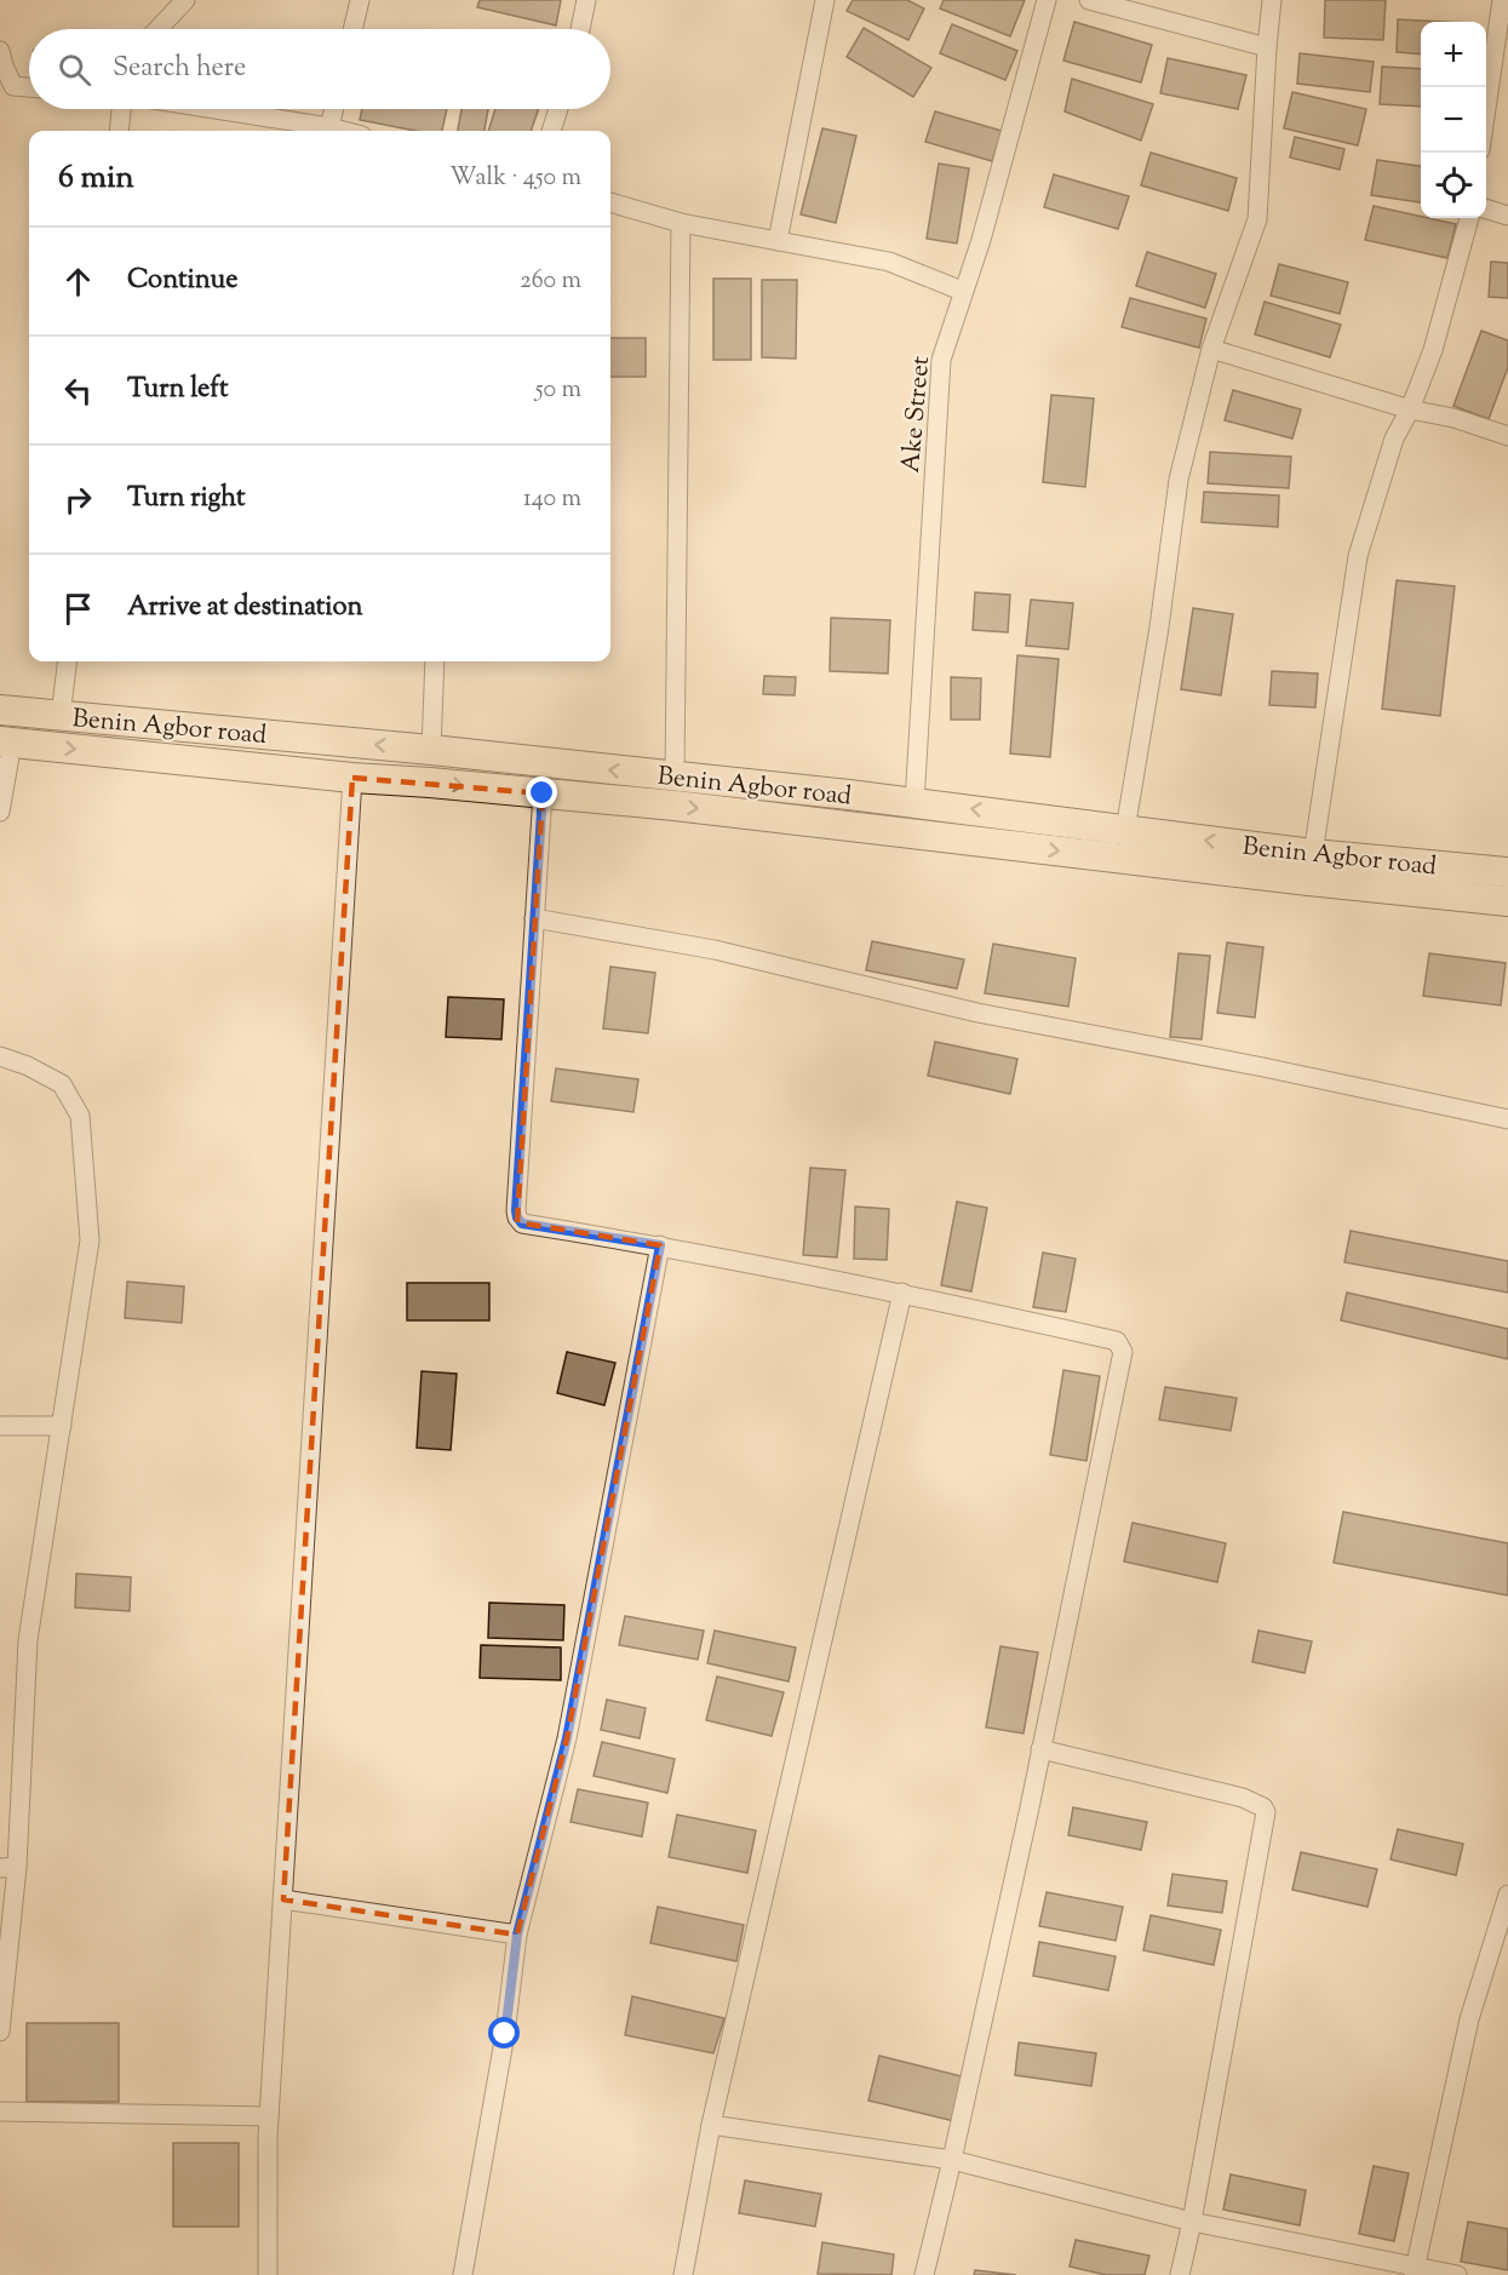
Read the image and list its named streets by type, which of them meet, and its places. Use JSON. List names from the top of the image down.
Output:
{
  "streets": {
    "highway": ["Benin Agbor road"],
    "street": ["Ake Street"]
  },
  "crossings": [
    ["Ake Street", "Benin Agbor road"]
  ],
  "page": {
    "map_buttons": ["+", "−"],
    "search": "Search here",
    "heading": ["6 min", "Walk · 450 m"],
    "list": [
      ["Continue", "260 m"],
      ["Turn left", "50 m"],
      ["Turn right", "140 m"],
      "Arrive at destination"
    ]
  }
}
